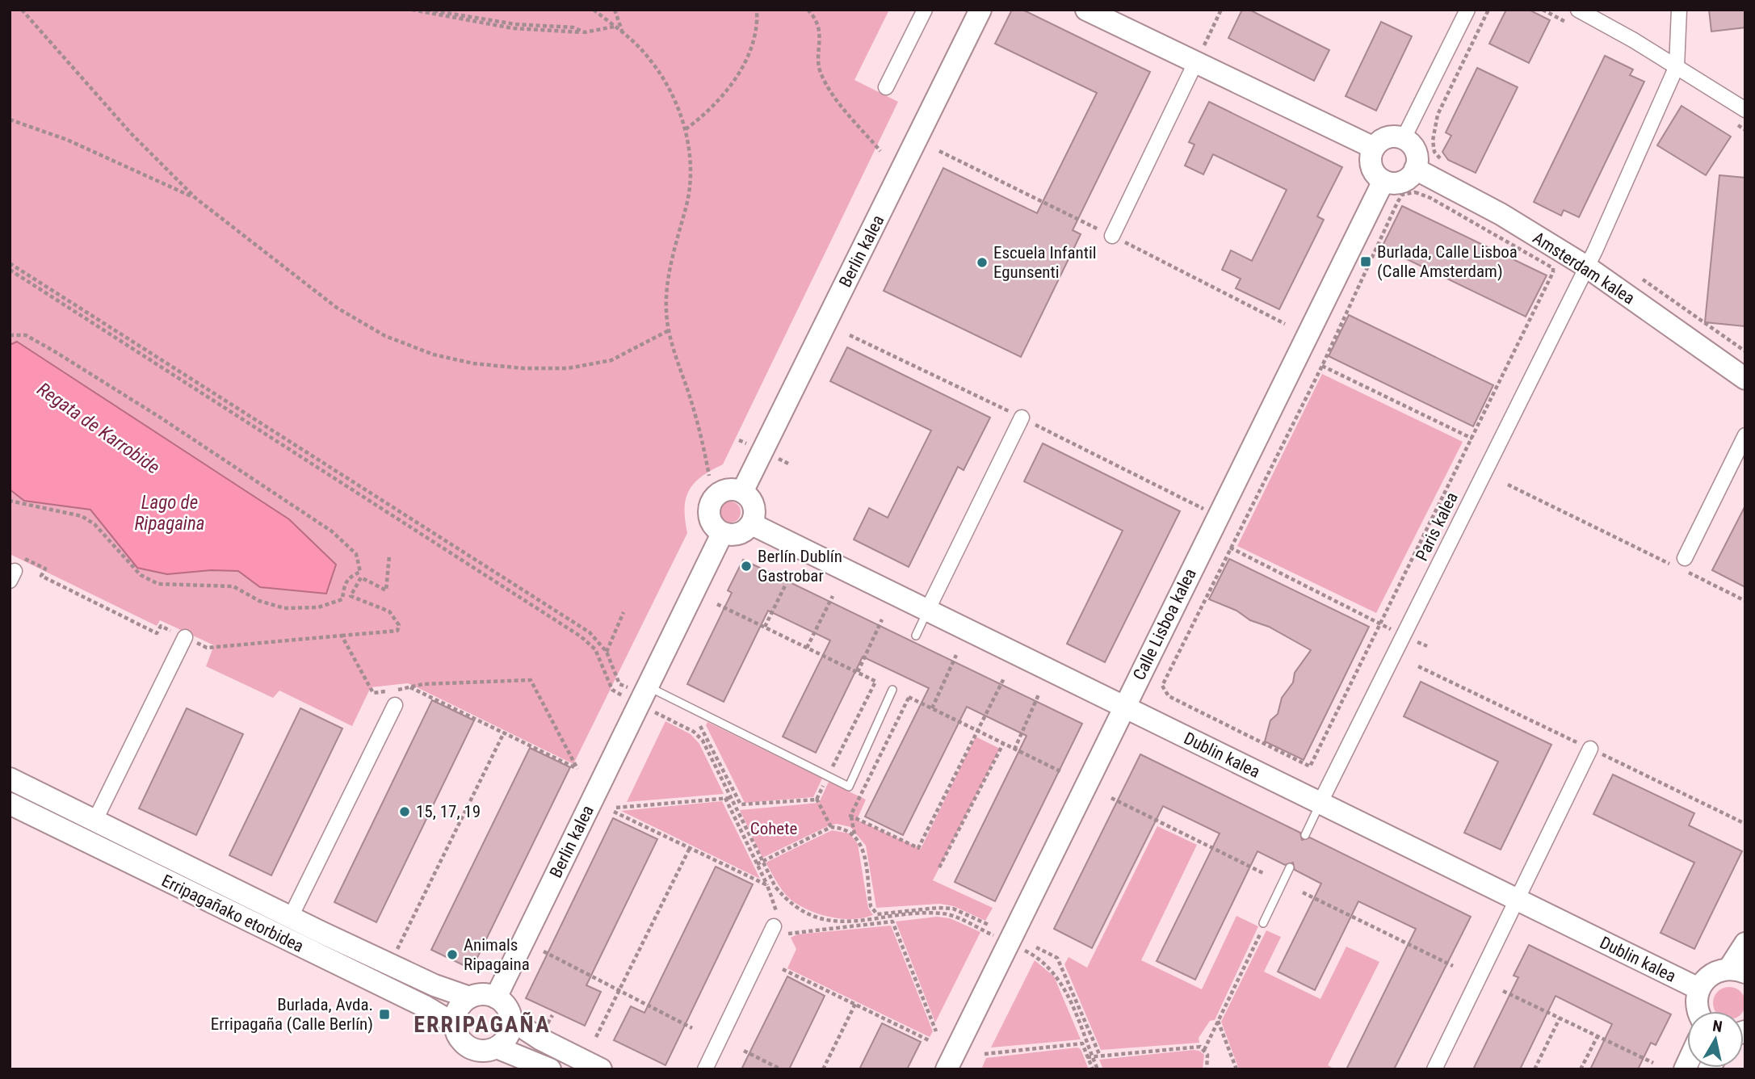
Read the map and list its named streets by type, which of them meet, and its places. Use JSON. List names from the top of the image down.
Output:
{
  "streets": {
    "street": [
      "Berlin kalea",
      "Amsterdam kalea",
      "Paris kalea",
      "Calle Lisboa kalea",
      "Dublin kalea",
      "Erripagañako etorbidea"
    ]
  },
  "crossings": [
    ["Berlin kalea", "Dublin kalea"],
    ["Berlin kalea", "Erripagañako etorbidea"],
    ["Amsterdam kalea", "Paris kalea"],
    ["Amsterdam kalea", "Calle Lisboa kalea"],
    ["Paris kalea", "Dublin kalea"],
    ["Calle Lisboa kalea", "Dublin kalea"]
  ],
  "districts": ["ERRIPAGAÑA"],
  "water": ["Regata de Karrobide", "Lago de Ripagaina"],
  "parks": ["Cohete"],
  "places": {
    "transit": ["Burlada, Calle Lisboa (Calle Amsterdam)", "Burlada, Avda. Erripagaña (Calle Berlín)"],
    "other": [
      "Escuela Infantil Egunsenti",
      "Berlín Dublín Gastrobar",
      "15, 17, 19",
      "Animals Ripagaina"
    ]
  },
  "north": "top"
}
